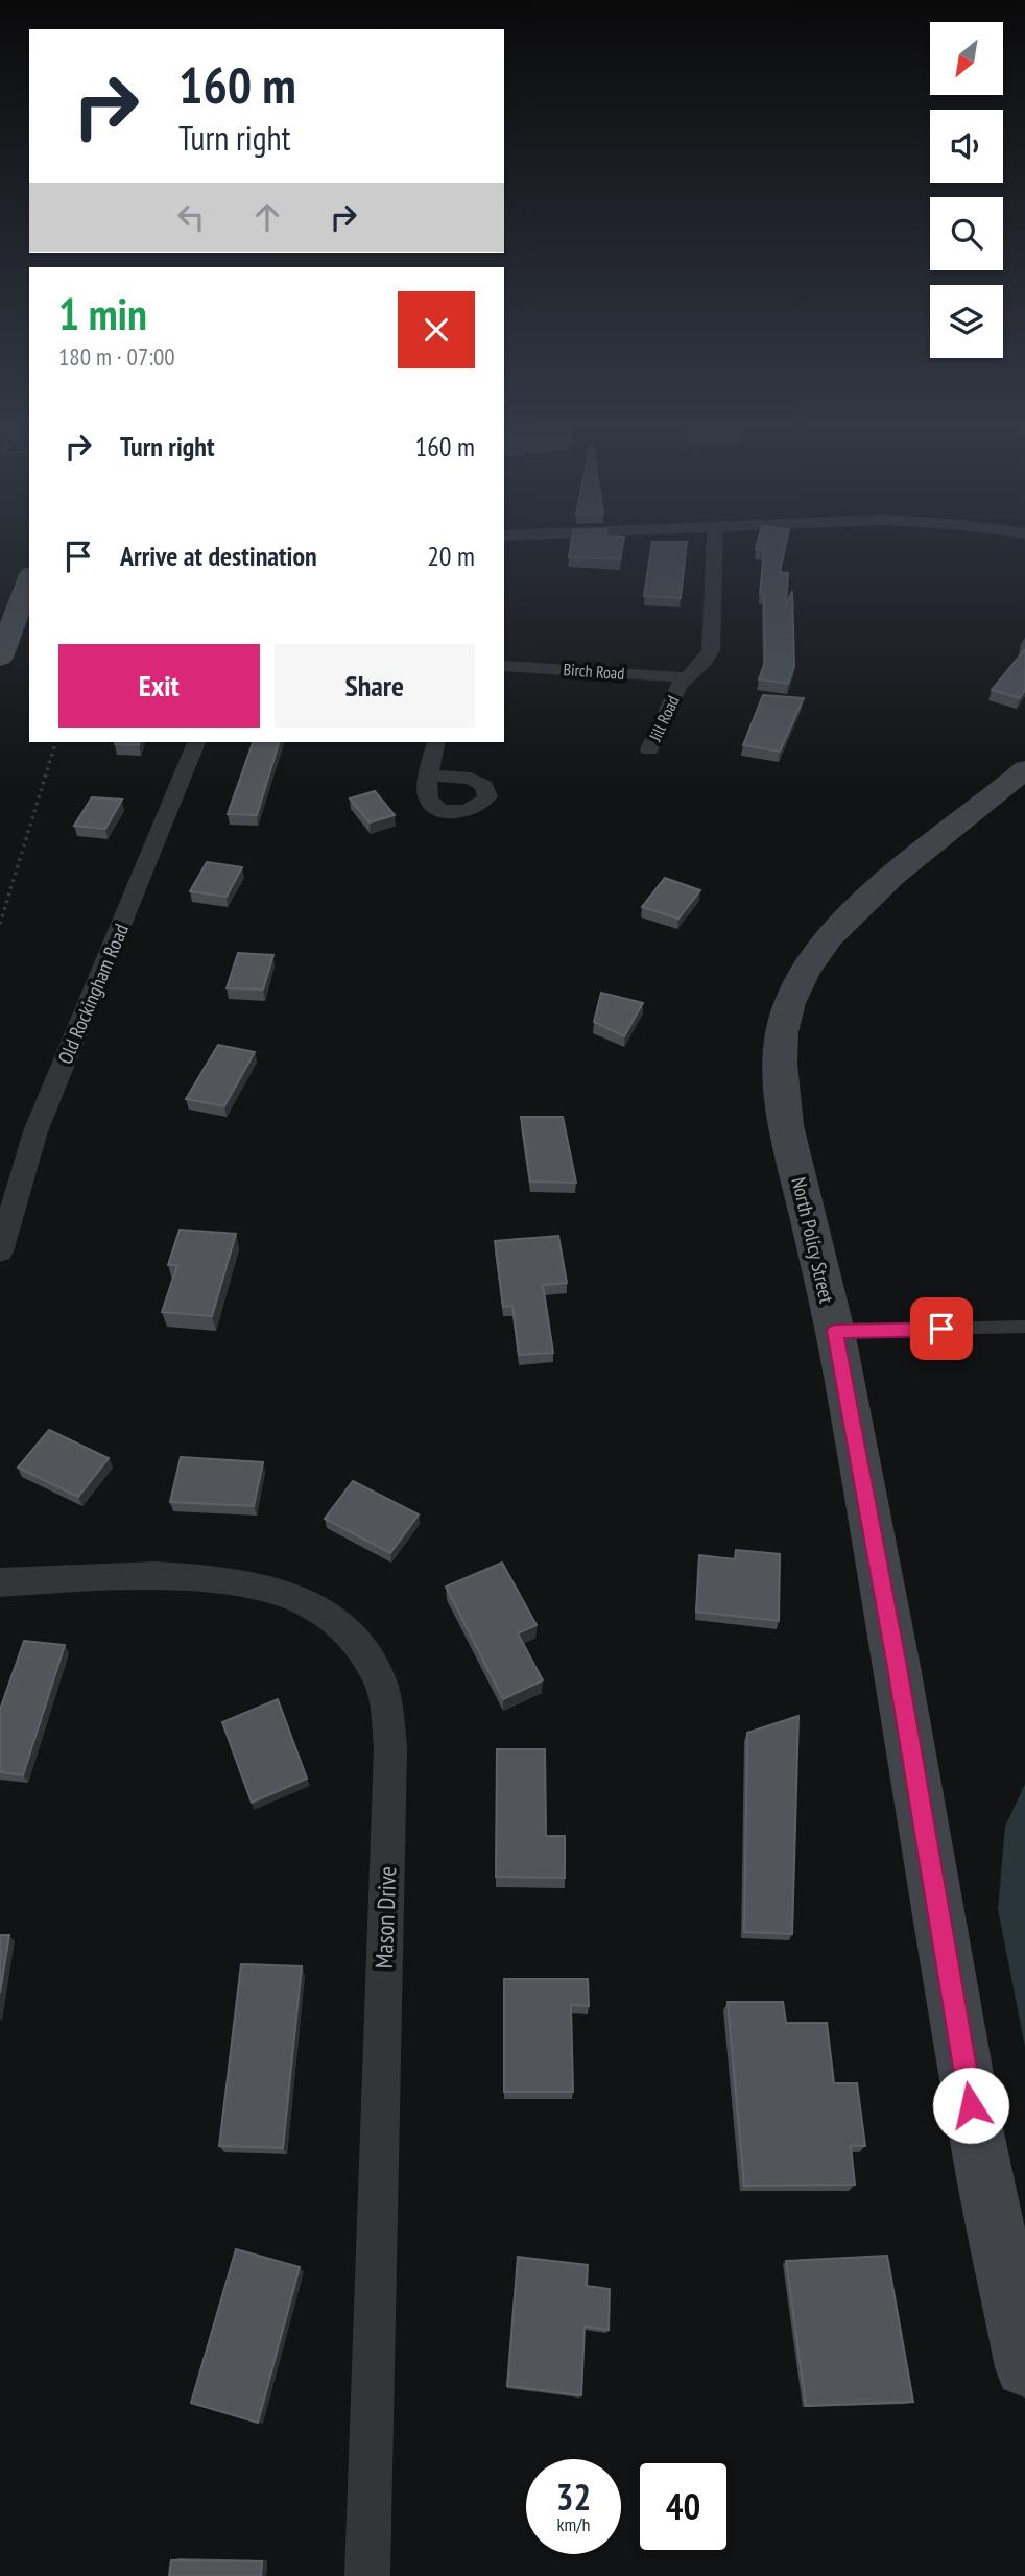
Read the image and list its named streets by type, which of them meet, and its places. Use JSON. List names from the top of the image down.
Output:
{
  "streets": {
    "street": [
      "Birch Road",
      "Jill Road",
      "Old Rockingham Road",
      "North Policy Street",
      "Mason Drive"
    ]
  },
  "crossings": [
    ["Birch Road", "Jill Road"]
  ],
  "north": "bottom left",
  "page": {
    "turn": ["160 m", "Turn right"],
    "heading": ["1 min", "180 m · 07:00"],
    "list": [
      {
        "name": "Turn right",
        "value": "160 m"
      },
      {
        "name": "Arrive at destination",
        "value": "20 m"
      }
    ],
    "buttons": ["Exit", "Share"],
    "speed": "32 km/h",
    "limit": "40"
  }
}
